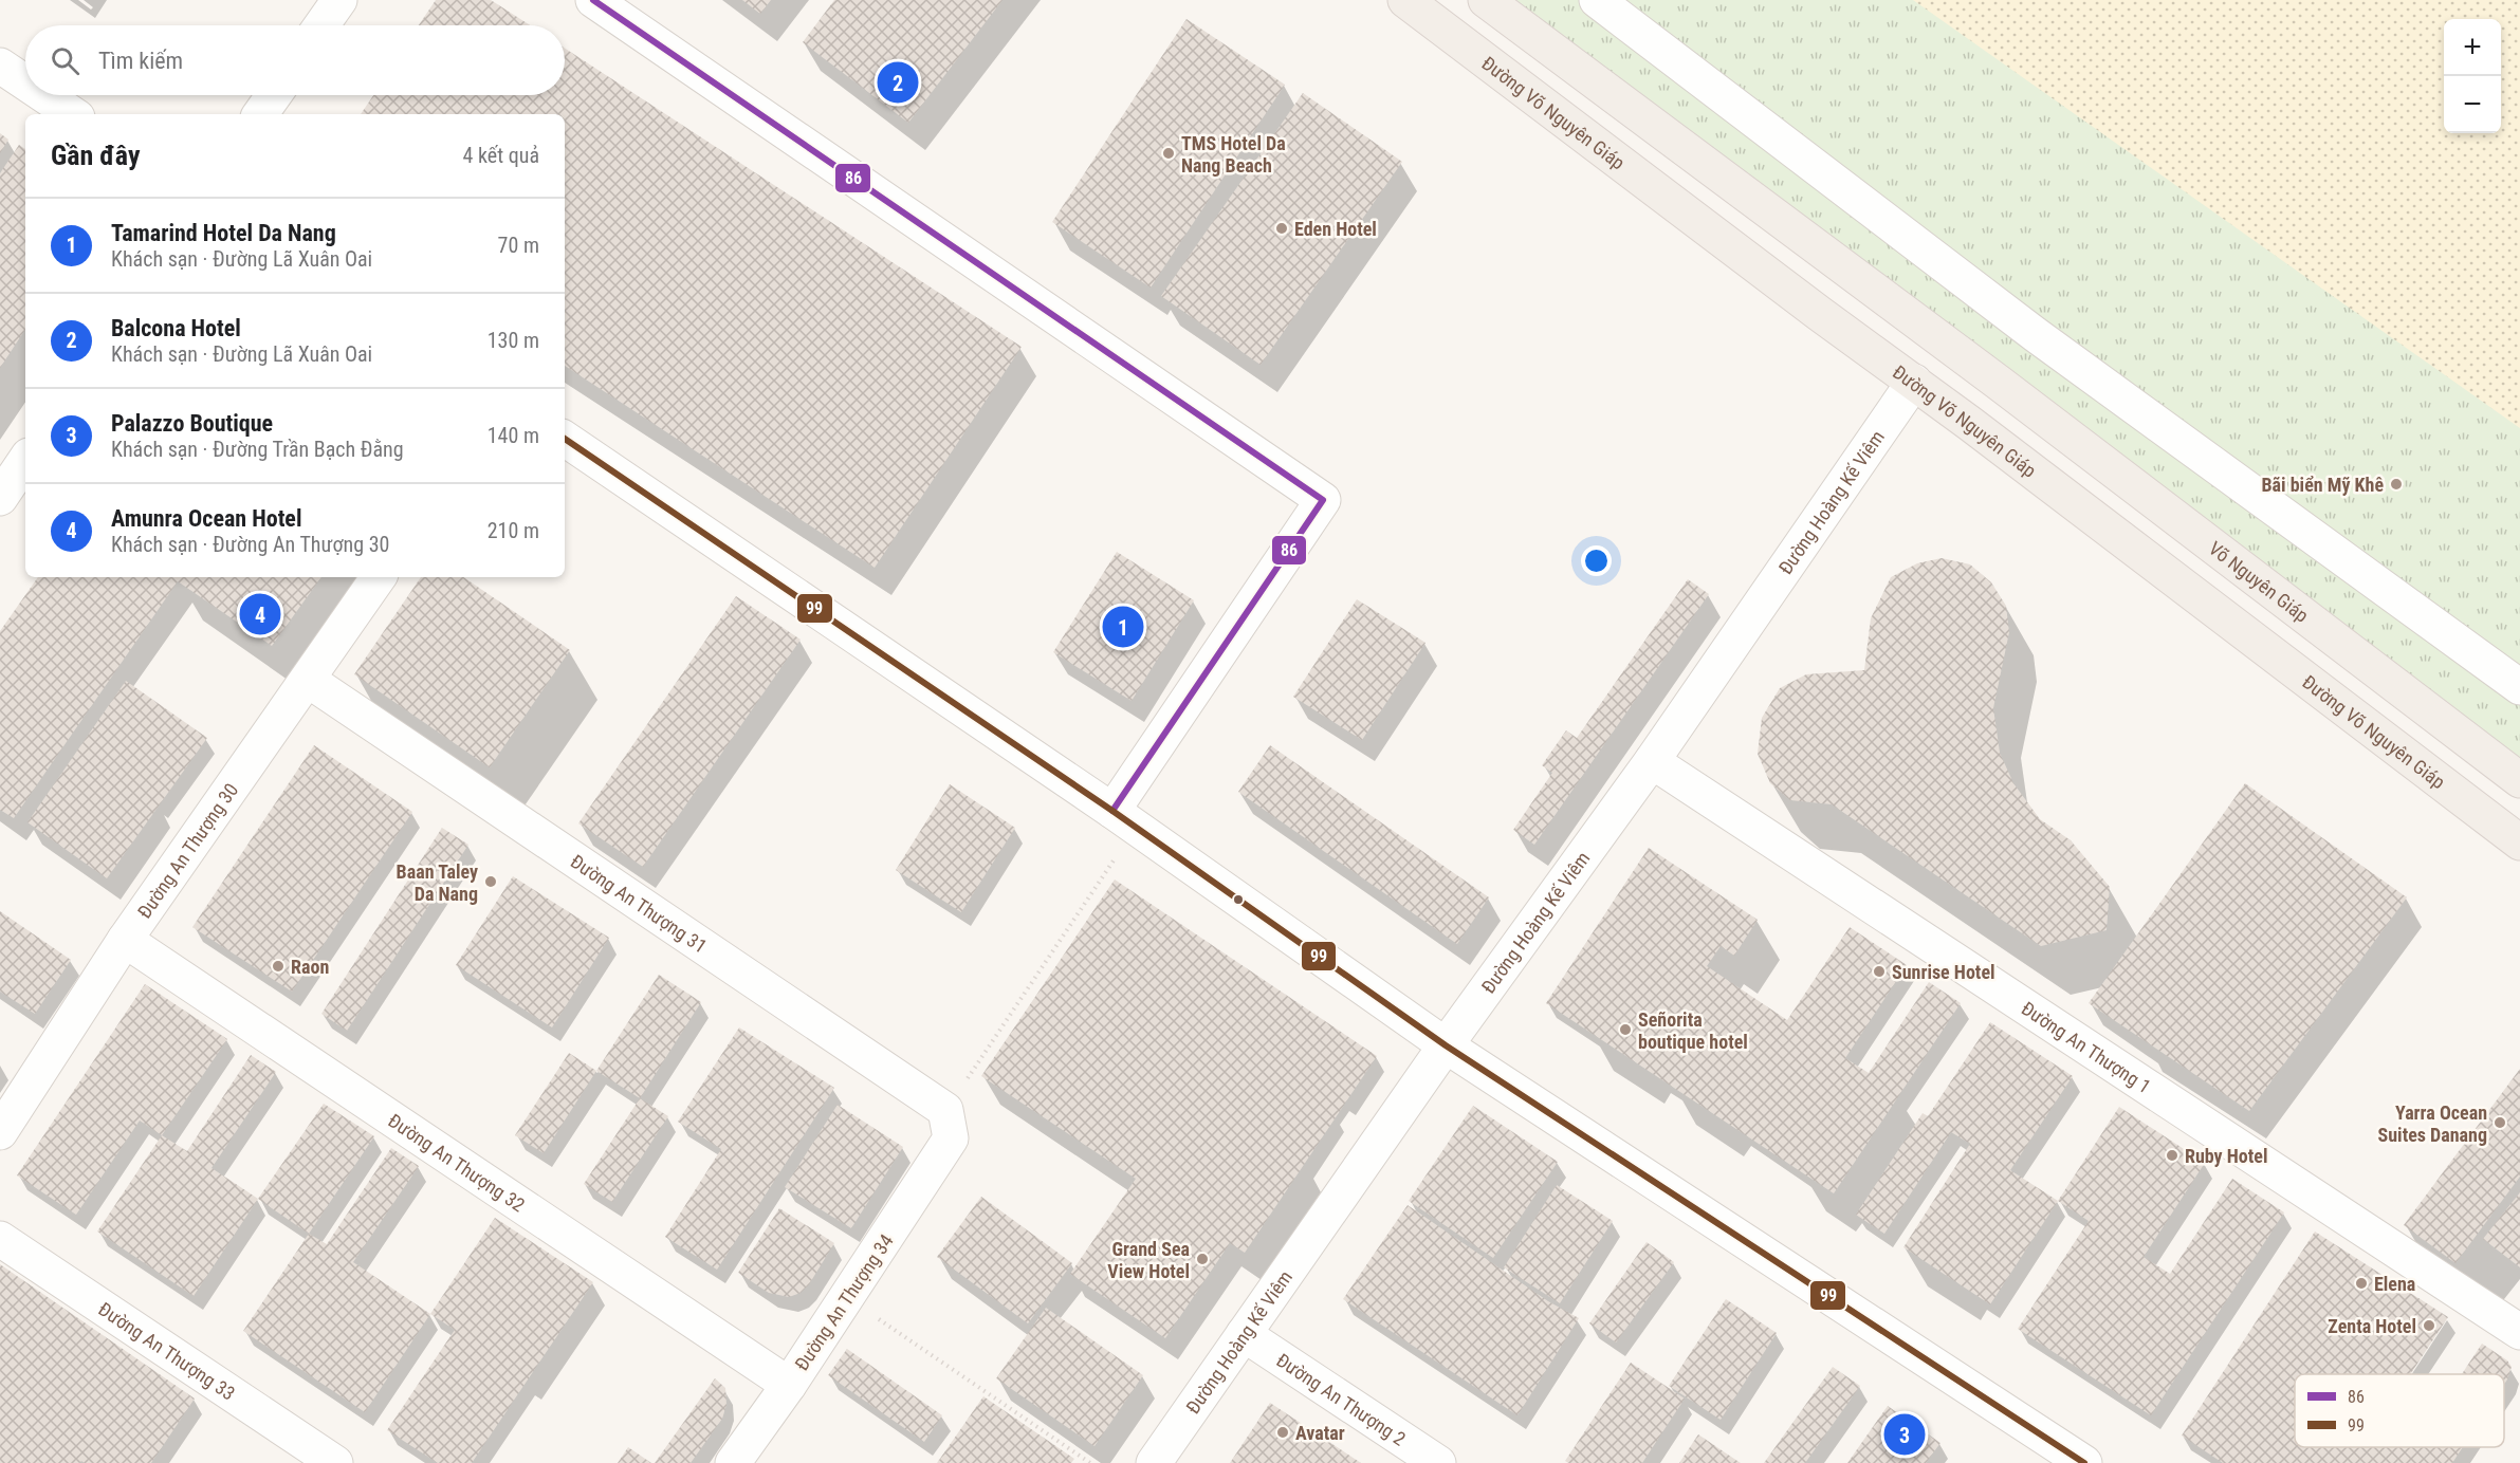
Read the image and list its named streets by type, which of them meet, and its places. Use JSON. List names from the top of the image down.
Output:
{
  "streets": {
    "main road": ["Đường Võ Nguyên Giáp", "Võ Nguyên Giáp"],
    "street": [
      "Đường Hoàng Kế Viêm",
      "Đường An Thượng 30",
      "Đường An Thượng 31",
      "Đường An Thượng 1",
      "Đường An Thượng 32",
      "Đường An Thượng 34",
      "Đường An Thượng 33",
      "Đường An Thượng 2"
    ]
  },
  "crossings": [
    ["Đường Võ Nguyên Giáp", "Đường Hoàng Kế Viêm"],
    ["Đường Hoàng Kế Viêm", "Đường An Thượng 1"],
    ["Đường Hoàng Kế Viêm", "Đường An Thượng 2"],
    ["Đường An Thượng 30", "Đường An Thượng 31"],
    ["Đường An Thượng 30", "Đường An Thượng 32"],
    ["Đường An Thượng 31", "Đường An Thượng 34"],
    ["Đường An Thượng 32", "Đường An Thượng 34"]
  ],
  "places": [
    "TMS Hotel Da Nang Beach",
    "Eden Hotel",
    "Bãi biển Mỹ Khê",
    "Baan Taley Da Nang",
    "Raon",
    "Sunrise Hotel",
    "Señorita boutique hotel",
    "Yarra Ocean Suites Danang",
    "Ruby Hotel",
    "Grand Sea View Hotel",
    "Elena",
    "Zenta Hotel",
    "Avatar"
  ],
  "lines": ["transit line 86", "transit line 99"],
  "legend": ["86", "99"],
  "page": {
    "map_buttons": ["+", "−"],
    "search": "Tìm kiếm",
    "pins": [
      "2",
      "4",
      "1",
      "3"
    ],
    "heading": ["Gần đây", "4 kết quả"],
    "list": [
      {
        "mark": "1",
        "name": "Tamarind Hotel Da Nang",
        "note": "Khách sạn · Đường Lã Xuân Oai",
        "value": "70 m"
      },
      {
        "mark": "2",
        "name": "Balcona Hotel",
        "note": "Khách sạn · Đường Lã Xuân Oai",
        "value": "130 m"
      },
      {
        "mark": "3",
        "name": "Palazzo Boutique",
        "note": "Khách sạn · Đường Trần Bạch Đằng",
        "value": "140 m"
      },
      {
        "mark": "4",
        "name": "Amunra Ocean Hotel",
        "note": "Khách sạn · Đường An Thượng 30",
        "value": "210 m"
      }
    ]
  }
}
